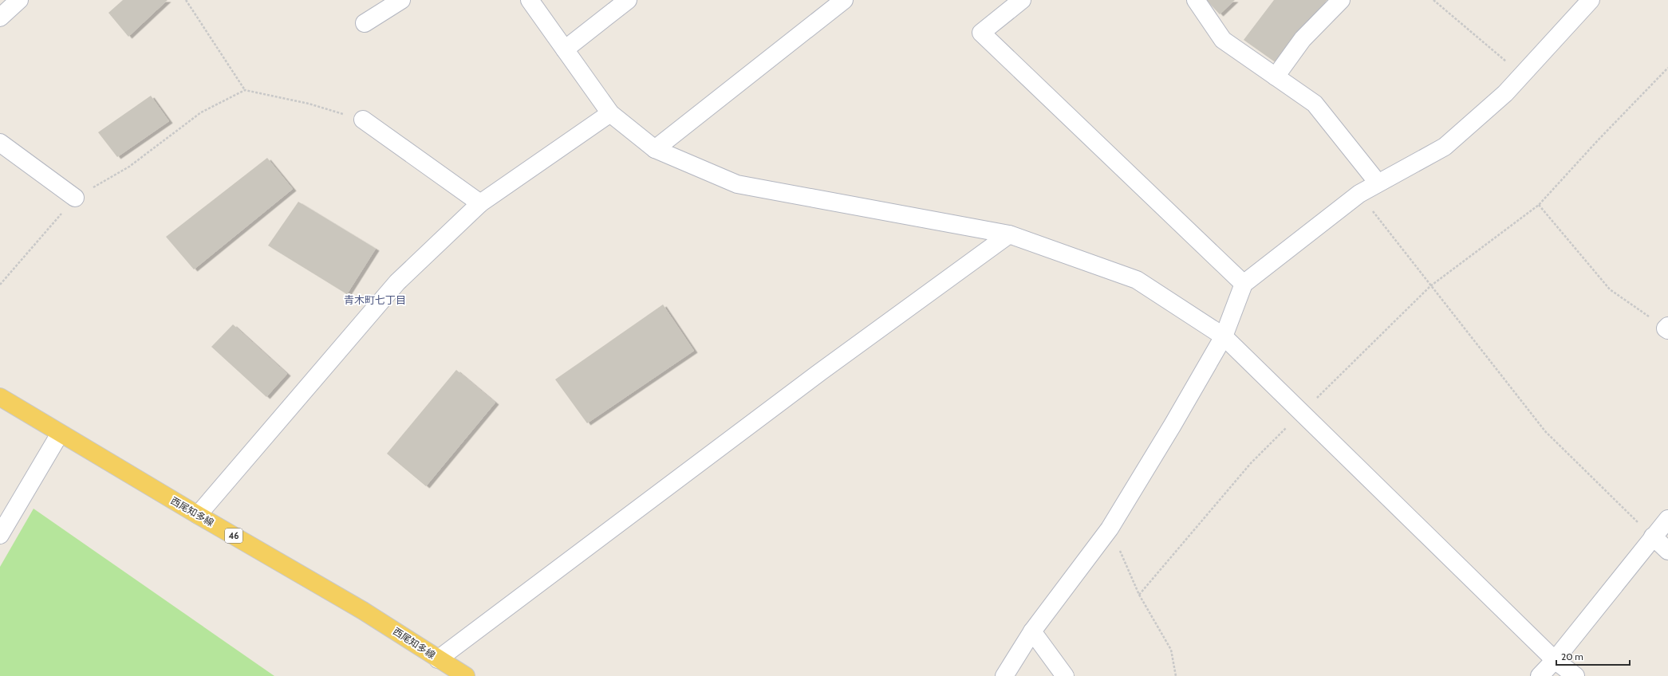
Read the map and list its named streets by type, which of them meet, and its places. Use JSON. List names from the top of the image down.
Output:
{
  "streets": {
    "main road": ["西尾知多線", "46"]
  },
  "districts": ["青木町七丁目"],
  "scale_bar": "20 m"
}
